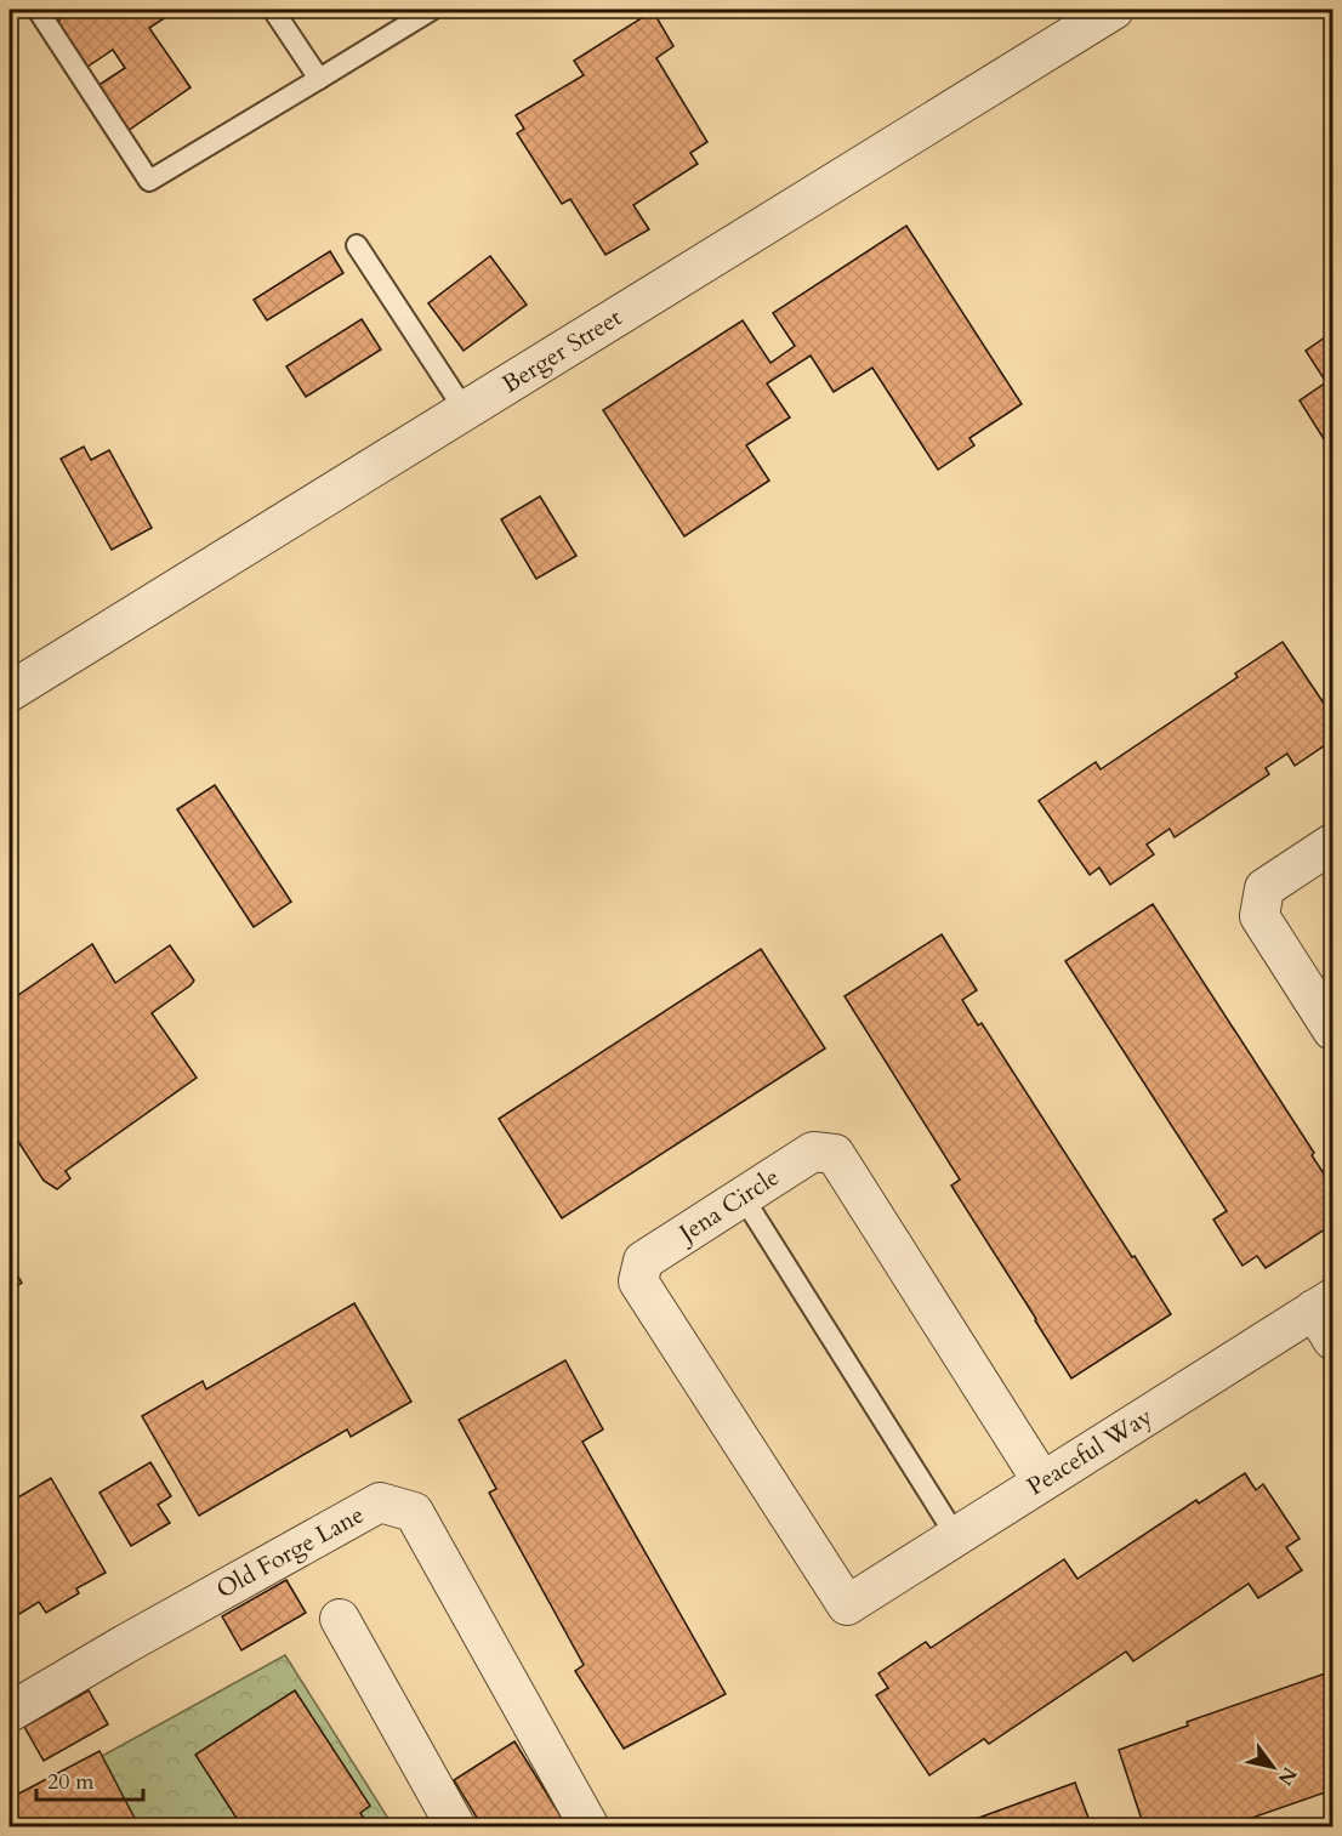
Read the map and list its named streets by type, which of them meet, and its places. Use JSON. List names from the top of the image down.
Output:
{
  "streets": {
    "street": [
      "Berger Street",
      "Jena Circle",
      "Peaceful Way",
      "Old Forge Lane"
    ]
  },
  "crossings": [
    ["Jena Circle", "Peaceful Way"]
  ],
  "scale_bar": "20 m",
  "north": "bottom right"
}
